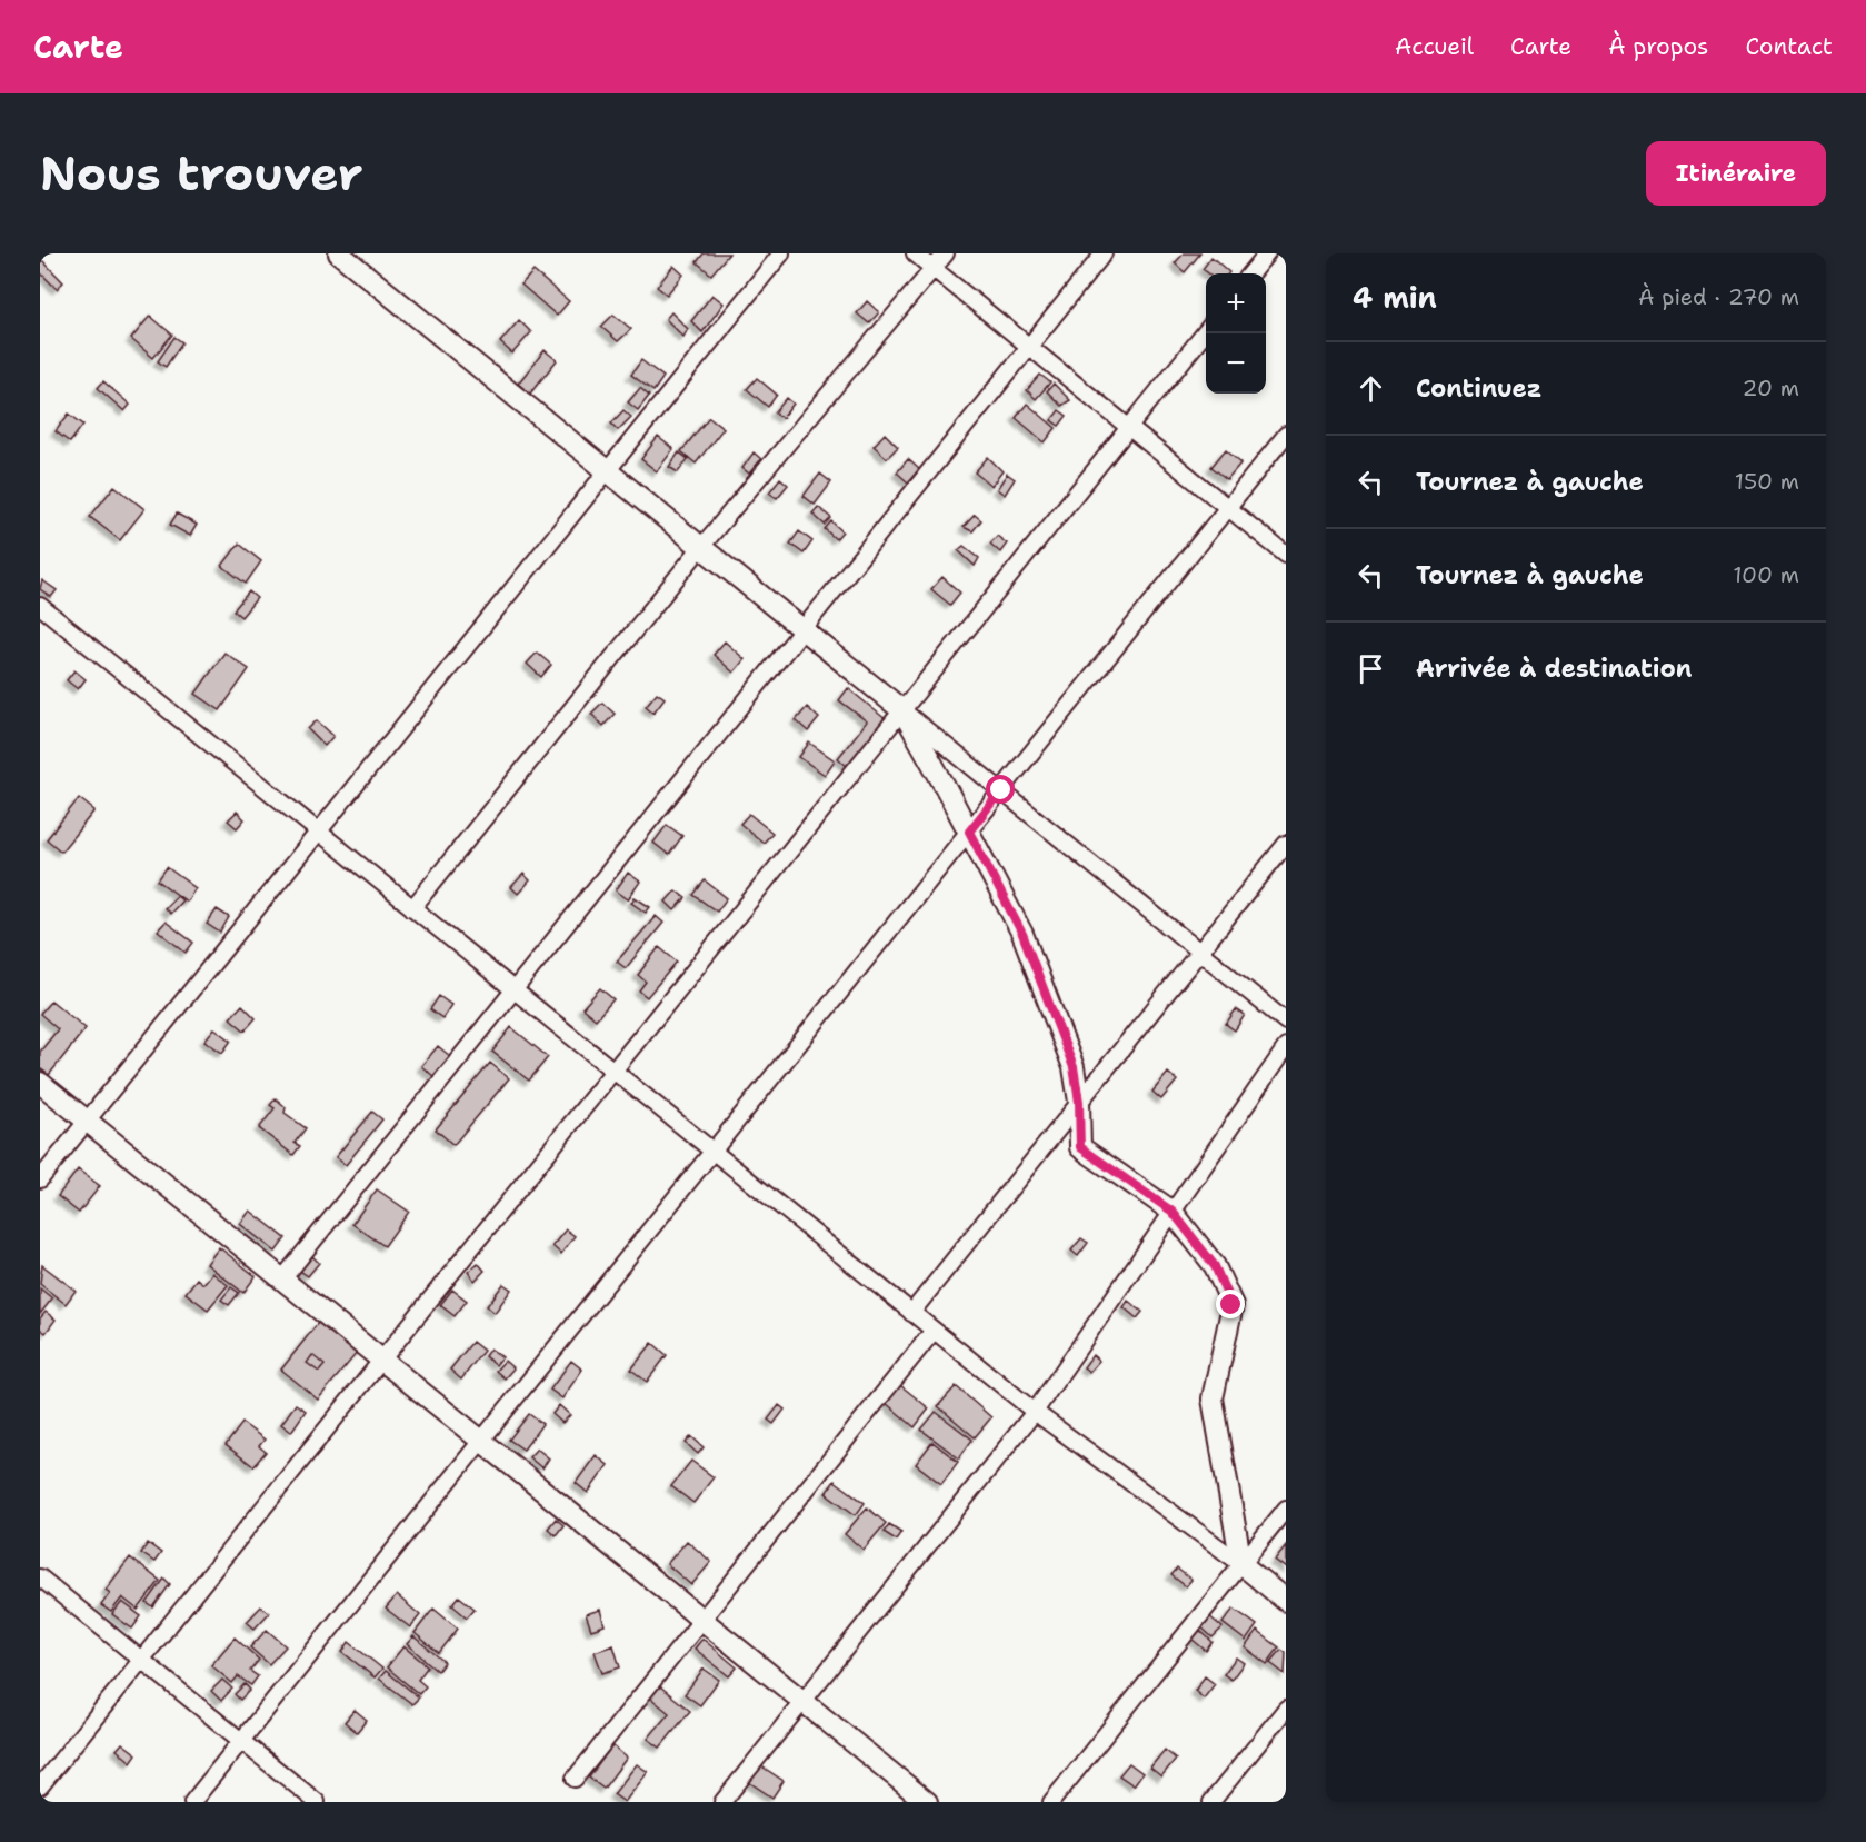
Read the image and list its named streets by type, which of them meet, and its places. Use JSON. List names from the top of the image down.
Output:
{
  "page": {
    "header": "Carte",
    "nav": [
      "Accueil",
      "Carte",
      "À propos",
      "Contact"
    ],
    "buttons": "Itinéraire",
    "title": "Nous trouver",
    "heading": ["4 min", "À pied · 270 m"],
    "map_buttons": ["+", "−"],
    "list": [
      ["Continuez", "20 m"],
      ["Tournez à gauche", "150 m"],
      ["Tournez à gauche", "100 m"],
      "Arrivée à destination"
    ]
  }
}
